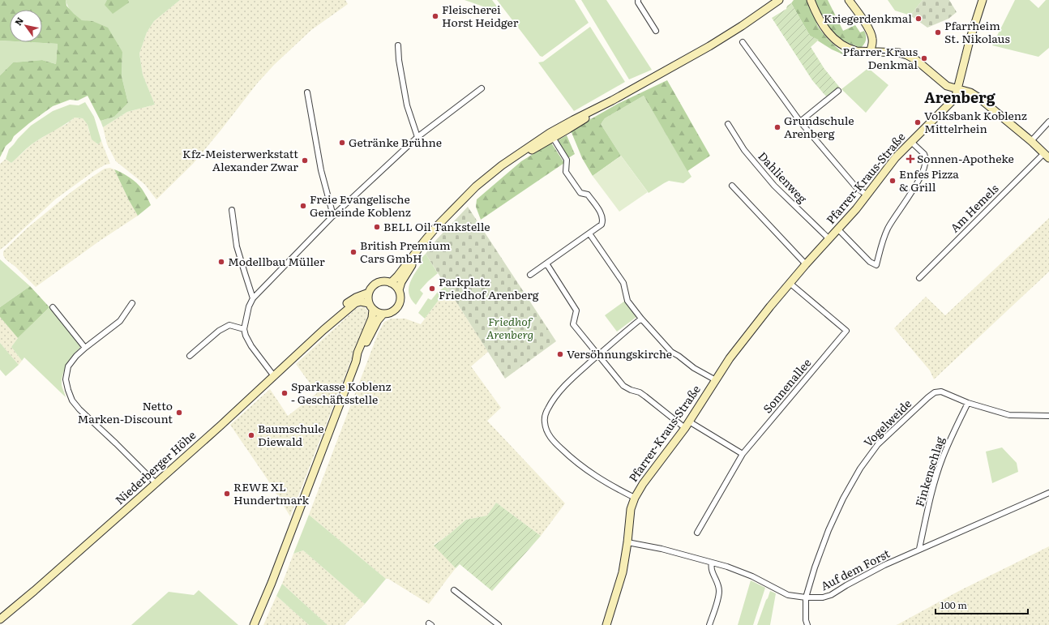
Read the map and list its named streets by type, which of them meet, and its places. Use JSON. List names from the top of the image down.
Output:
{
  "streets": {
    "street": [
      "Dahlienweg",
      "Pfarrer-Kraus-Straße",
      "Am Hemels",
      "Sonnenallee",
      "Vogelweide",
      "Niederberger Höhe",
      "Finkenschlag",
      "Auf dem Forst"
    ]
  },
  "crossings": [
    ["Dahlienweg", "Pfarrer-Kraus-Straße"],
    ["Pfarrer-Kraus-Straße", "Sonnenallee"],
    ["Pfarrer-Kraus-Straße", "Auf dem Forst"],
    ["Vogelweide", "Finkenschlag"],
    ["Vogelweide", "Auf dem Forst"],
    ["Finkenschlag", "Auf dem Forst"]
  ],
  "districts": ["Arenberg"],
  "parks": ["Friedhof Arenberg"],
  "places": {
    "other": [
      "Fleischerei Horst Heidger",
      "Kriegerdenkmal",
      "Pfarrheim St. Nikolaus",
      "Pfarrer-Kraus Denkmal",
      "Volksbank Koblenz Mittelrhein",
      "Grundschule Arenberg",
      "Getränke Brühne",
      "Kfz-Meisterwerkstatt Alexander Zwar",
      "Enfes Pizza & Grill",
      "Freie Evangelische Gemeinde Koblenz",
      "BELL Oil Tankstelle",
      "British Premium Cars GmbH",
      "Modellbau Müller",
      "Parkplatz Friedhof Arenberg",
      "Versöhnungskirche",
      "Sparkasse Koblenz - Geschäftsstelle",
      "Netto Marken-Discount",
      "Baumschule Diewald",
      "REWE XL Hundertmark"
    ],
    "health": ["Sonnen-Apotheke"]
  },
  "scale_bar": "100 m",
  "north": "top left"
}
